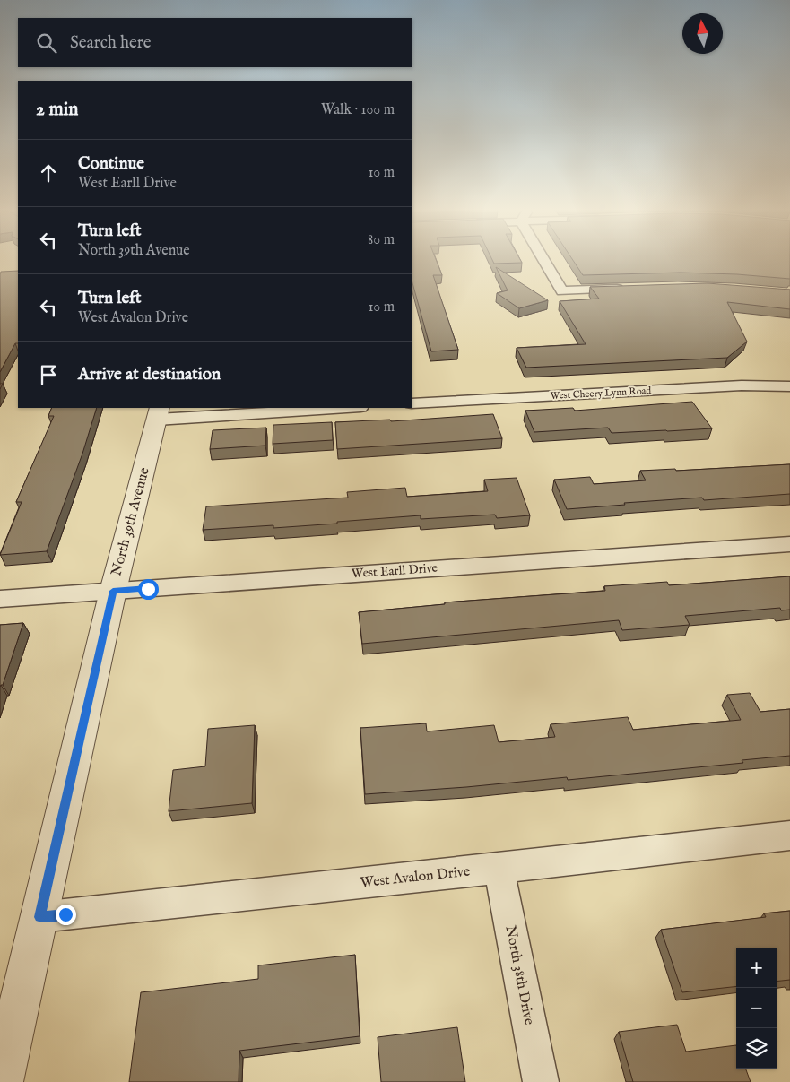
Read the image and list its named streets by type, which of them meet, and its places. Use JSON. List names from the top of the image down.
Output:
{
  "streets": {
    "street": [
      "West Cheery Lynn Road",
      "North 39th Avenue",
      "West Earll Drive",
      "West Avalon Drive",
      "North 38th Drive"
    ]
  },
  "crossings": [
    ["North 39th Avenue", "West Earll Drive"],
    ["North 39th Avenue", "West Avalon Drive"],
    ["West Avalon Drive", "North 38th Drive"]
  ],
  "north": "top",
  "page": {
    "search": "Search here",
    "heading": ["2 min", "Walk · 100 m"],
    "list": [
      ["Continue", "West Earll Drive", "10 m"],
      ["Turn left", "North 39th Avenue", "80 m"],
      ["Turn left", "West Avalon Drive", "10 m"],
      "Arrive at destination"
    ],
    "map_buttons": ["+", "−"]
  }
}
